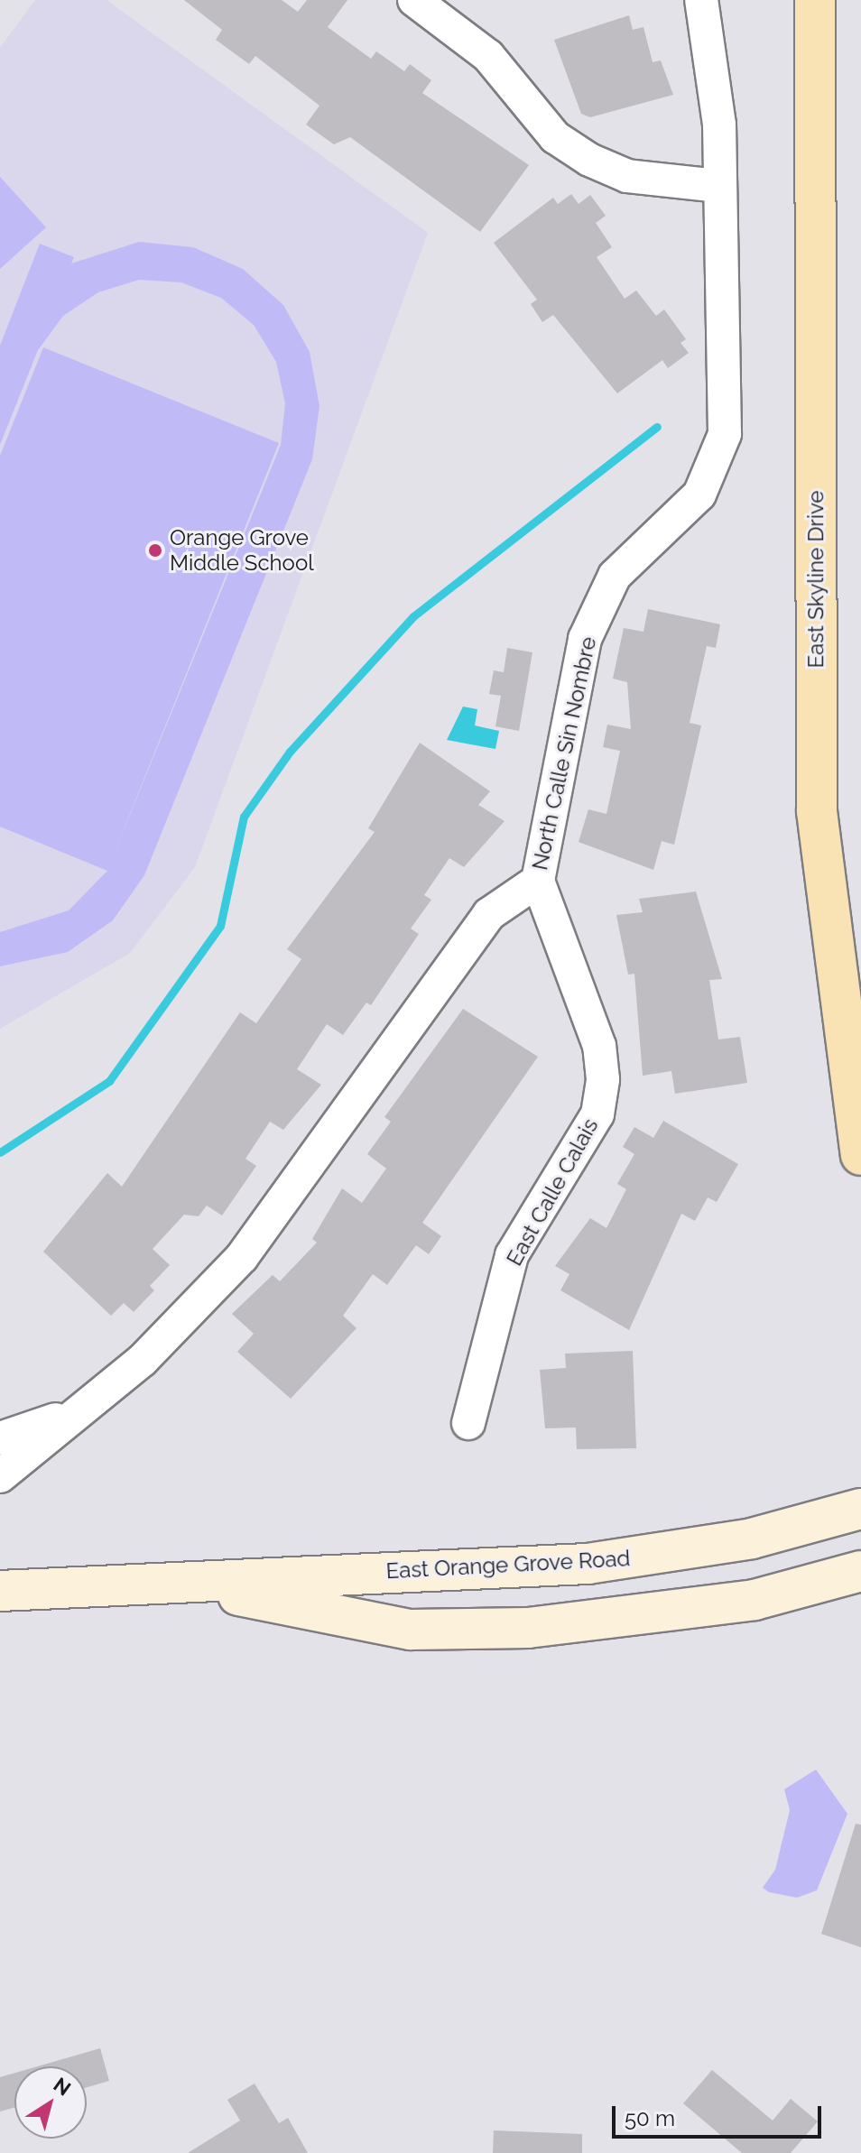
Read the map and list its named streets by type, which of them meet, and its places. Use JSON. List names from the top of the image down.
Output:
{
  "streets": {
    "main road": ["East Skyline Drive", "East Orange Grove Road"],
    "street": ["North Calle Sin Nombre", "East Calle Calais"]
  },
  "crossings": [
    ["North Calle Sin Nombre", "East Calle Calais"]
  ],
  "places": ["Orange Grove Middle School"],
  "scale_bar": "50 m",
  "north": "top right"
}
